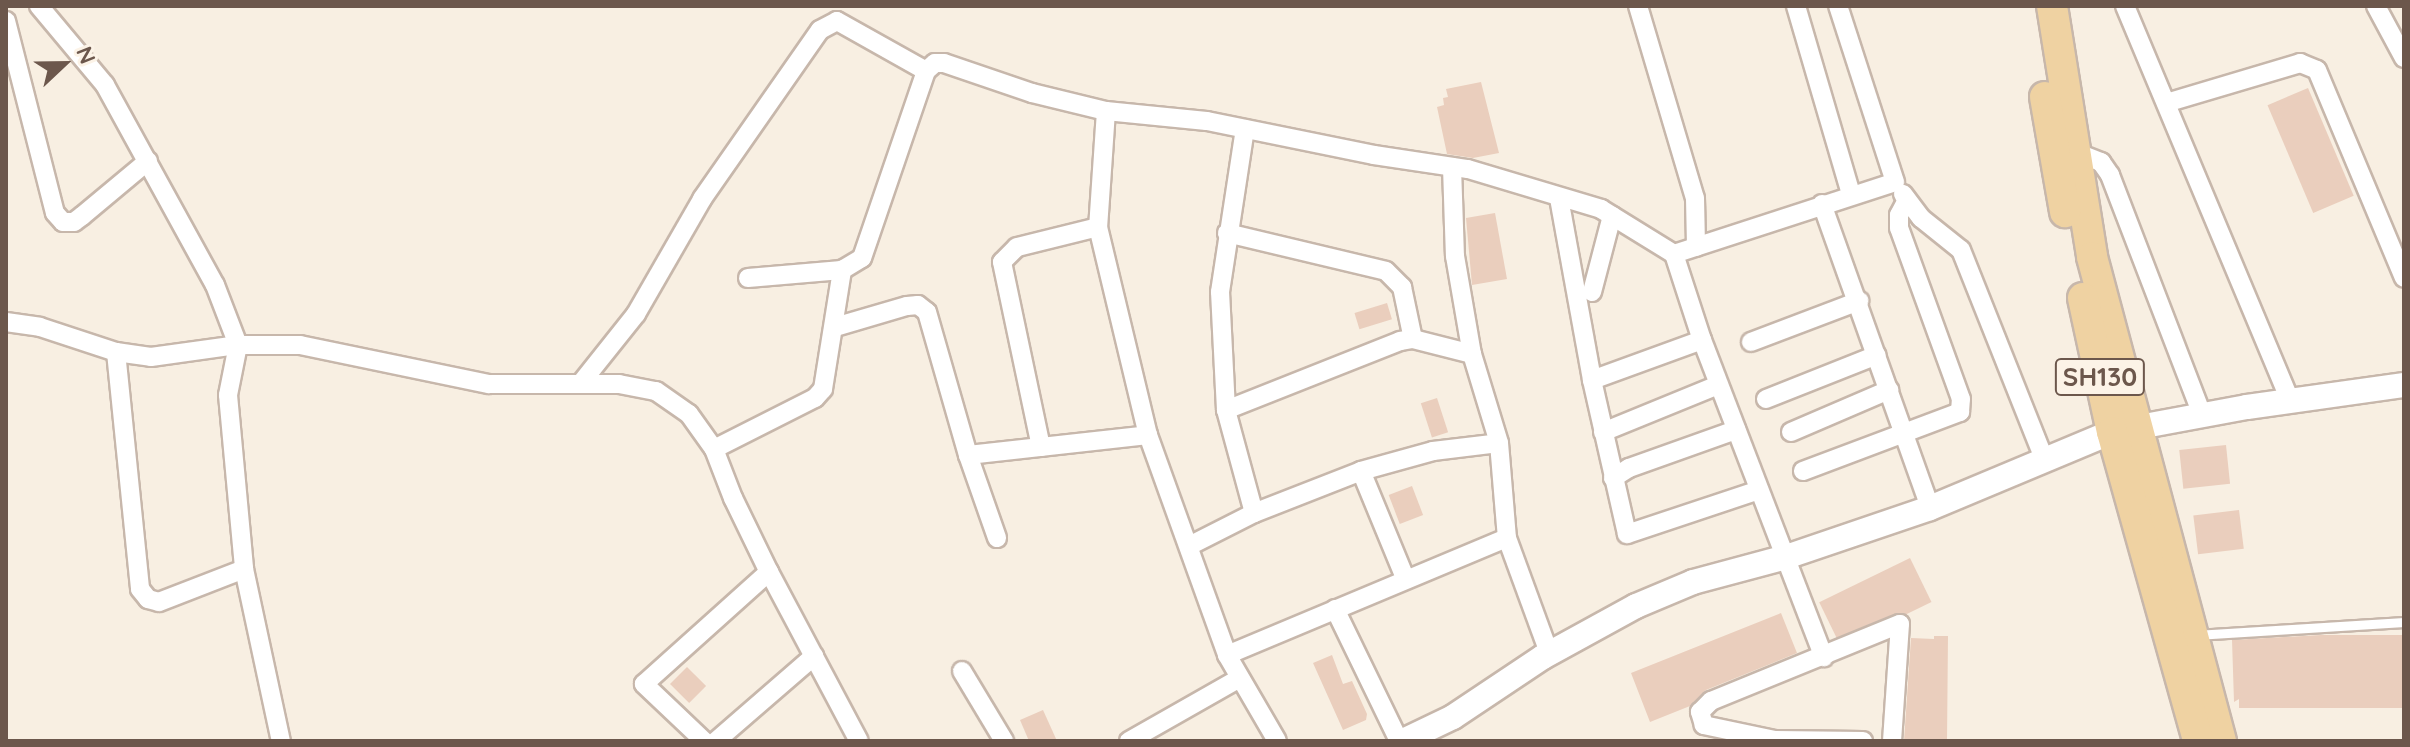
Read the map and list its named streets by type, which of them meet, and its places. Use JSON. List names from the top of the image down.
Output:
{
  "streets": {
    "main road": ["SH130"]
  },
  "north": "right"
}
